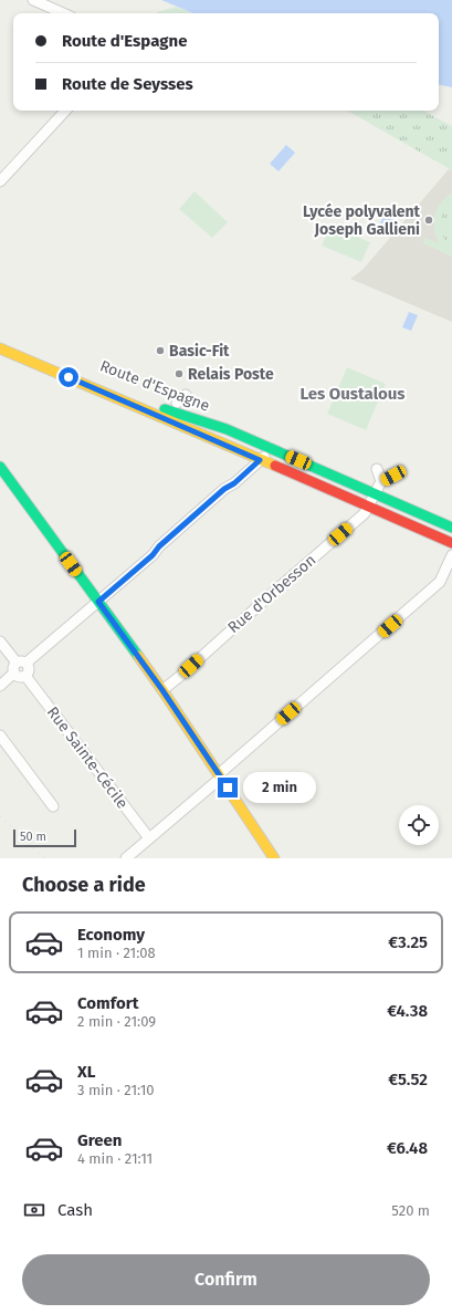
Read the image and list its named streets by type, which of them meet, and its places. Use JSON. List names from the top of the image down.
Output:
{
  "streets": {
    "main road": ["Route d'Espagne"],
    "street": ["Rue d'Orbesson", "Rue Sainte-Cécile"]
  },
  "crossings": [
    ["Route d'Espagne", "Rue d'Orbesson"]
  ],
  "districts": ["Les Oustalous"],
  "places": ["Lycée polyvalent Joseph Gallieni", "Basic-Fit", "Relais Poste"],
  "scale_bar": "50 m",
  "page": {
    "banner": ["Route d'Espagne", "Route de Seysses"],
    "bubble": "2 min",
    "scale": "50 m",
    "heading": "Choose a ride",
    "list": [
      {
        "name": "Economy",
        "note": "1 min · 21:08",
        "value": "€3.25"
      },
      {
        "name": "Comfort",
        "note": "2 min · 21:09",
        "value": "€4.38"
      },
      {
        "name": "XL",
        "note": "3 min · 21:10",
        "value": "€5.52"
      },
      {
        "name": "Green",
        "note": "4 min · 21:11",
        "value": "€6.48"
      }
    ],
    "pay": ["Cash", "520 m"],
    "buttons": "Confirm"
  }
}
